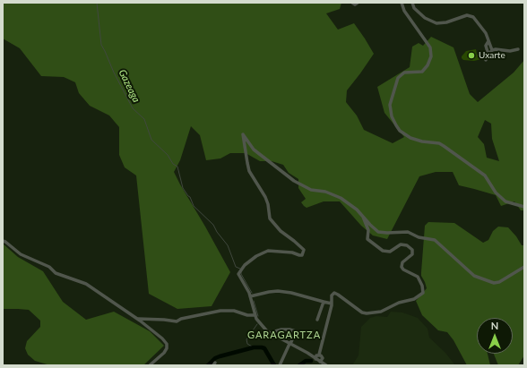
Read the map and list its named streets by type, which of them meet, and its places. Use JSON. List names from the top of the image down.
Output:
{
  "districts": ["GARAGARTZA"],
  "water": ["Gazeaga"],
  "places": ["Uxarte"],
  "north": "top"
}
